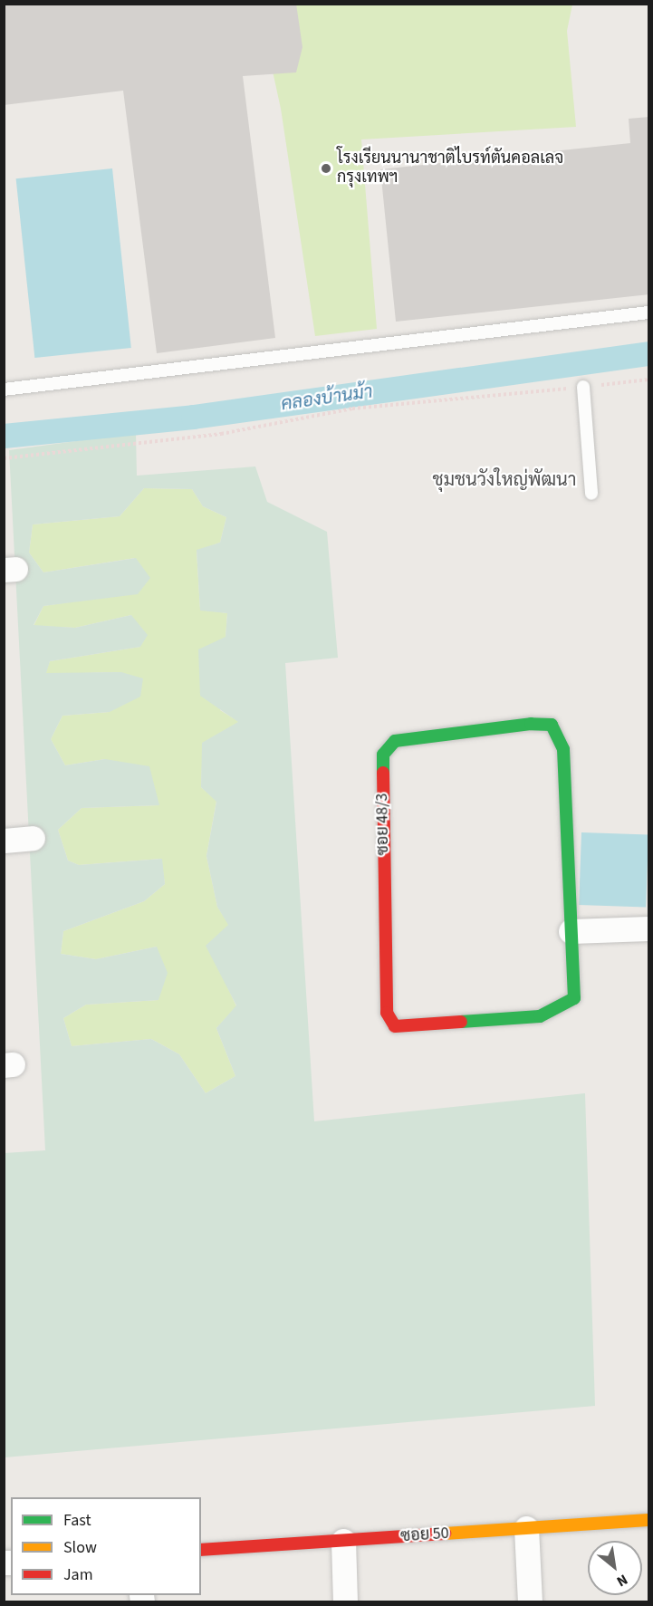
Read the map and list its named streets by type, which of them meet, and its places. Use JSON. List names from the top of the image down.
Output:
{
  "streets": {
    "street": ["ซอย 48/3", "ซอย 50"]
  },
  "districts": ["ชุมชนวังใหญ่พัฒนา"],
  "water": ["คลองบ้านม้า"],
  "places": ["โรงเรียนนานาชาติไบรท์ตันคอลเลจ กรุงเทพฯ"],
  "legend": ["Fast", "Slow", "Jam"],
  "north": "bottom right"
}
